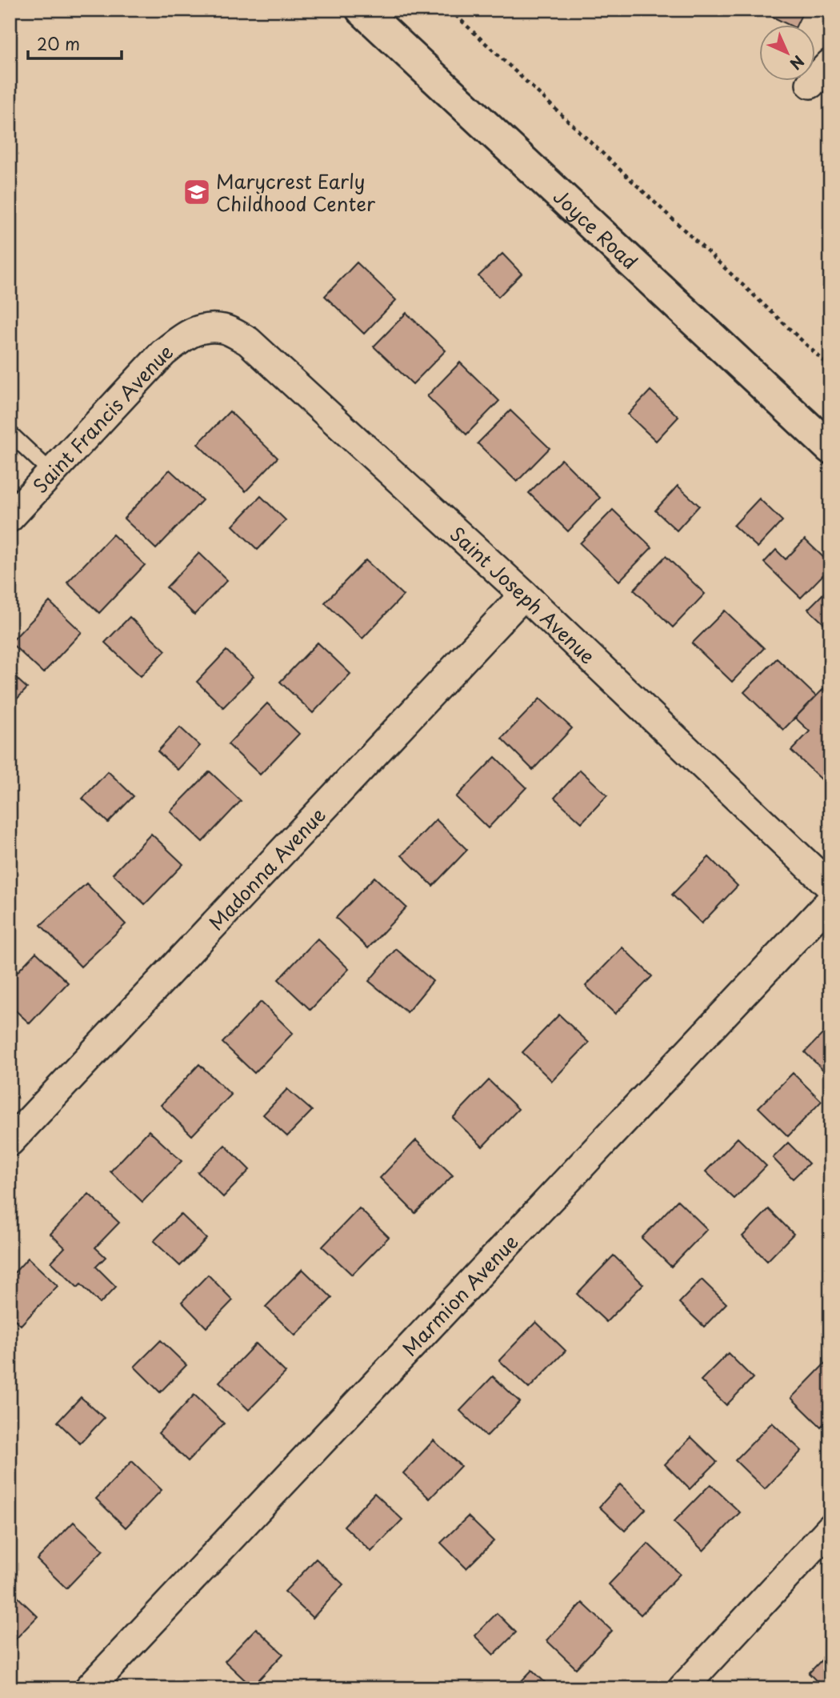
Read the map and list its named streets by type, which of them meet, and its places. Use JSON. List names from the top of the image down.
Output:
{
  "streets": {
    "street": [
      "Joyce Road",
      "Saint Francis Avenue",
      "Saint Joseph Avenue",
      "Madonna Avenue",
      "Marmion Avenue"
    ]
  },
  "crossings": [
    ["Saint Francis Avenue", "Saint Joseph Avenue"],
    ["Saint Joseph Avenue", "Madonna Avenue"]
  ],
  "places": {
    "school or university": ["Marycrest Early Childhood Center"]
  },
  "scale_bar": "20 m",
  "north": "bottom right"
}
